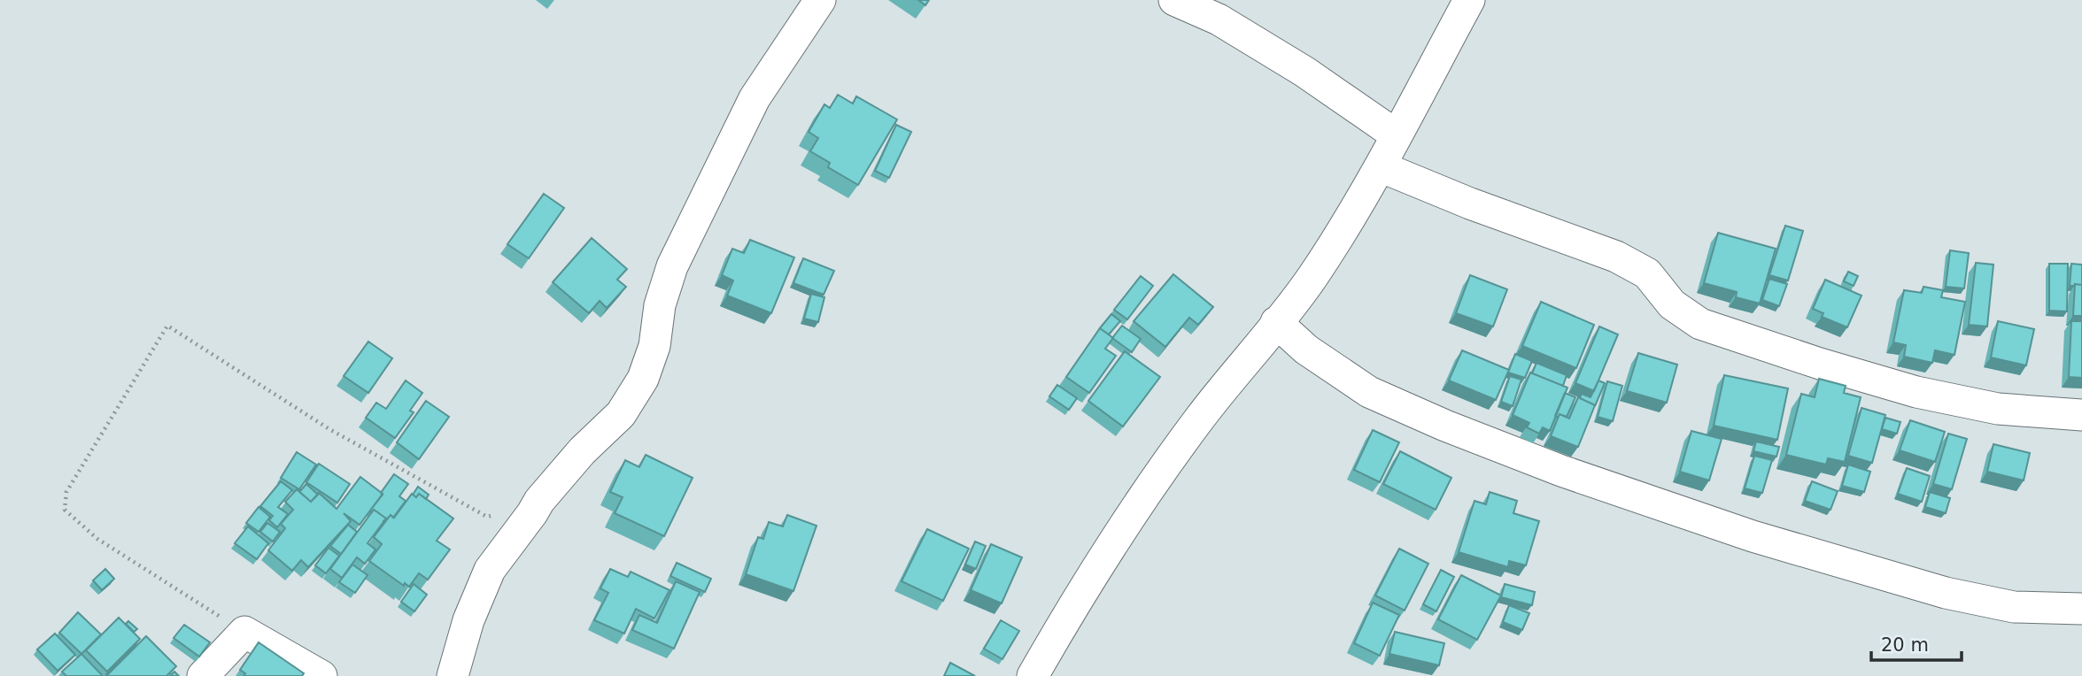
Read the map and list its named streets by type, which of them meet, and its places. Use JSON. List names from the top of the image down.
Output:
{
  "scale_bar": "20 m"
}
